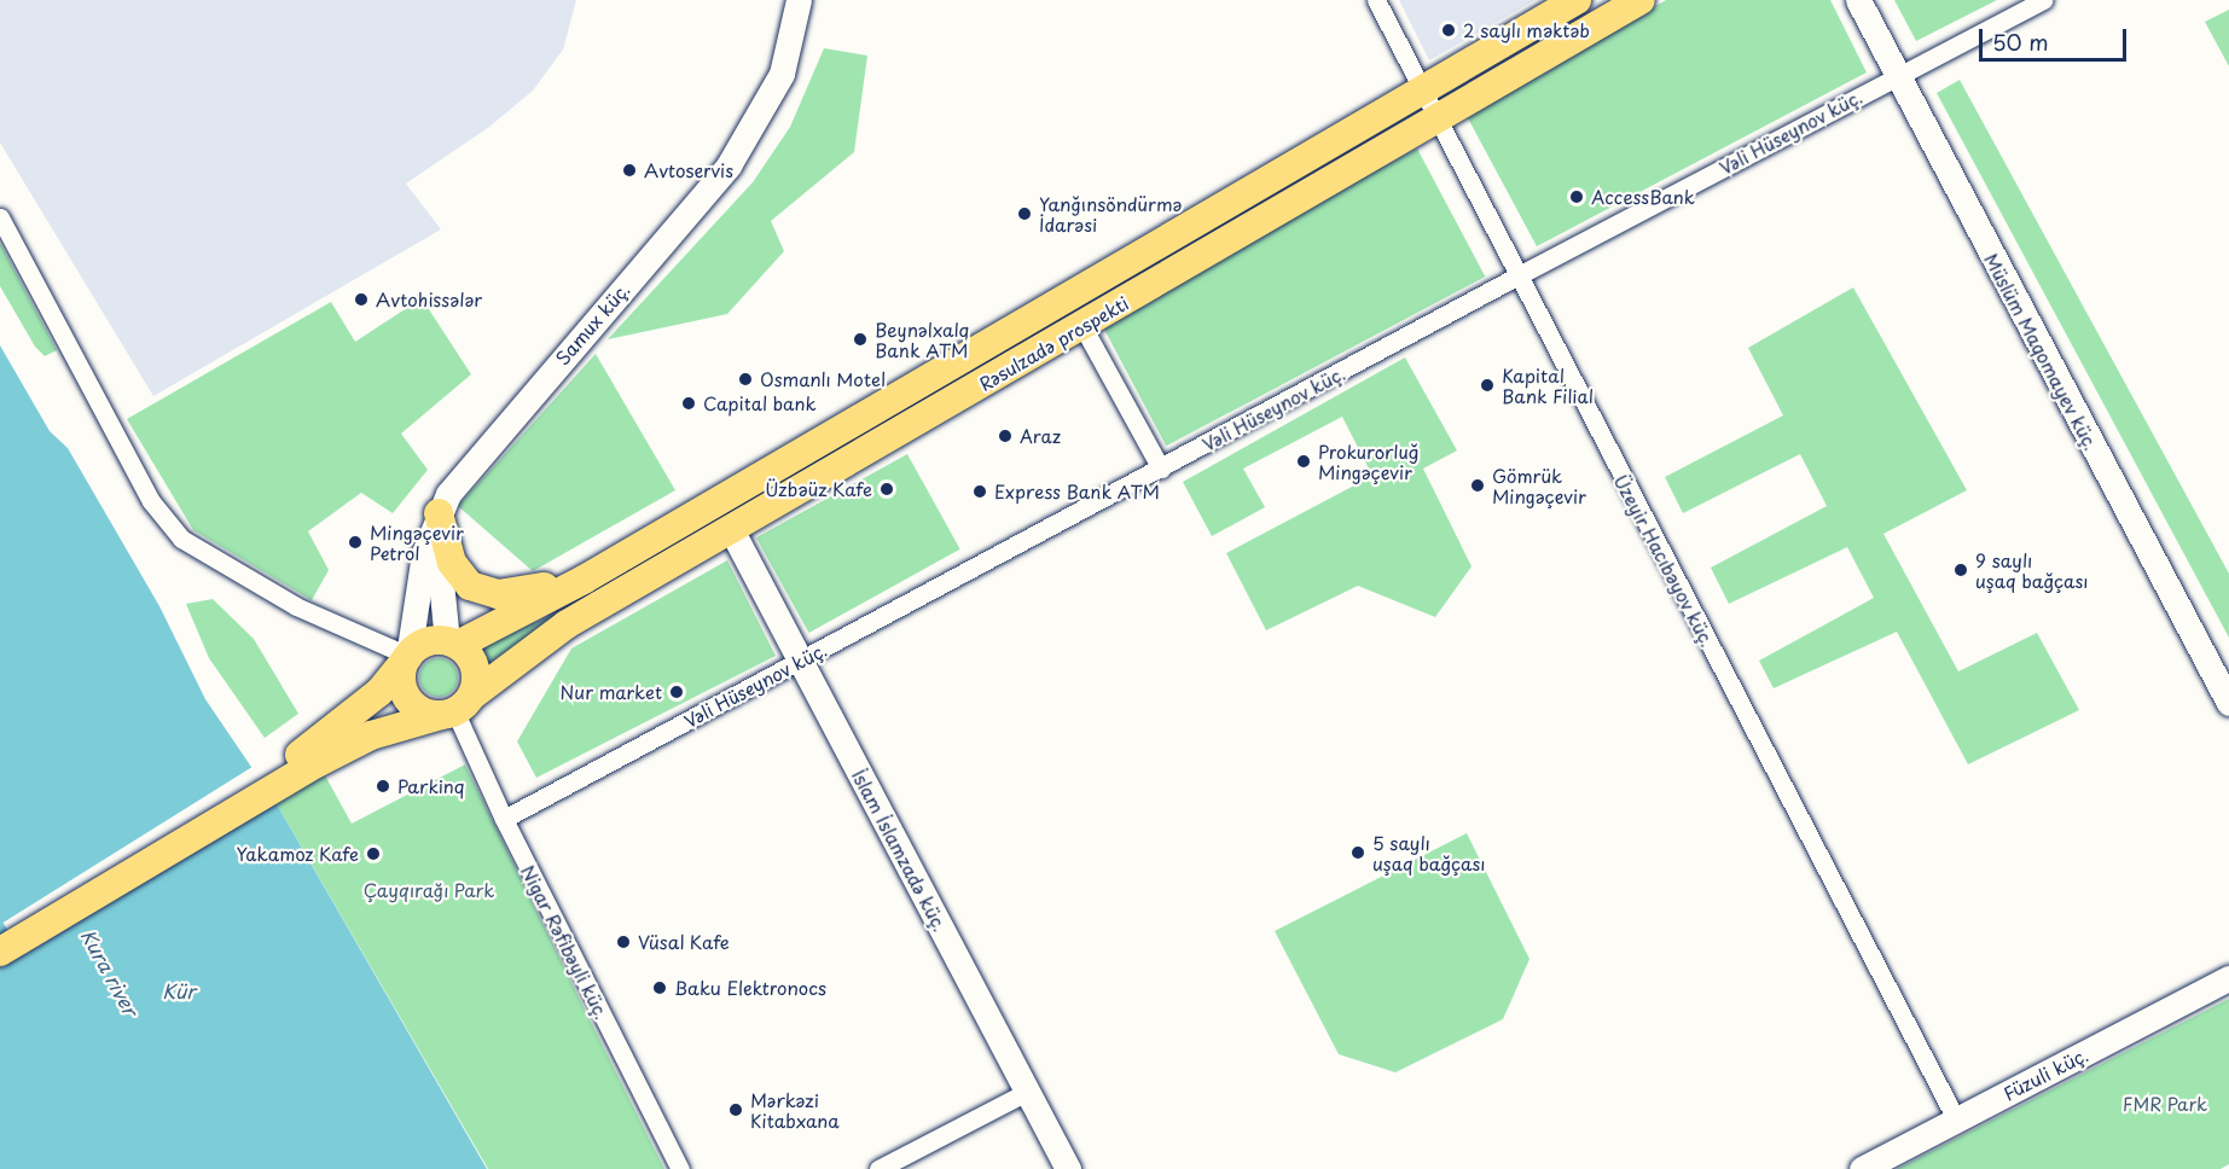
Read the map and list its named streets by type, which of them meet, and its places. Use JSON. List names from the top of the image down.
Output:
{
  "streets": {
    "main road": [
      "Samux küç.",
      "Rəsulzadə prospekti",
      "Müslüm Maqomayev küç.",
      "İslam İslamzadə küç.",
      "Füzuli küç."
    ],
    "street": ["Vəli Hüseynov küç.", "Üzeyir Hacıbəyov küç.", "Nigar Rəfibəyli küç."]
  },
  "crossings": [
    ["Vəli Hüseynov küç.", "Müslüm Maqomayev küç."],
    ["Vəli Hüseynov küç.", "Üzeyir Hacıbəyov küç."],
    ["Vəli Hüseynov küç.", "İslam İslamzadə küç."],
    ["Vəli Hüseynov küç.", "Nigar Rəfibəyli küç."],
    ["Samux küç.", "Rəsulzadə prospekti"],
    ["Samux küç.", "Nigar Rəfibəyli küç."],
    ["Rəsulzadə prospekti", "Üzeyir Hacıbəyov küç."],
    ["Rəsulzadə prospekti", "İslam İslamzadə küç."],
    ["Rəsulzadə prospekti", "Nigar Rəfibəyli küç."],
    ["Üzeyir Hacıbəyov küç.", "Füzuli küç."]
  ],
  "water": ["Kura river", "Kür"],
  "parks": ["Çayqırağı Park", "FMR Park"],
  "places": [
    "2 saylı məktəb",
    "Avtoservis",
    "AccessBank",
    "Yanğınsöndürmə İdarəsi",
    "Avtohissələr",
    "Beynəlxalq Bank ATM",
    "Osmanlı Motel",
    "Kapital Bank Filial",
    "Capital bank",
    "Araz",
    "Prokurorluğ Mingəçevir",
    "Gömrük Mingəçevir",
    "Üzbəüz Kafe",
    "Express Bank ATM",
    "Mingəçevir Petrol",
    "9 saylı uşaq bağçası",
    "Nur market",
    "Parkinq",
    "5 saylı uşaq bağçası",
    "Yakamoz Kafe",
    "Vüsal Kafe",
    "Baku Elektronocs",
    "Mərkəzi Kitabxana"
  ],
  "scale_bar": "50 m"
}
